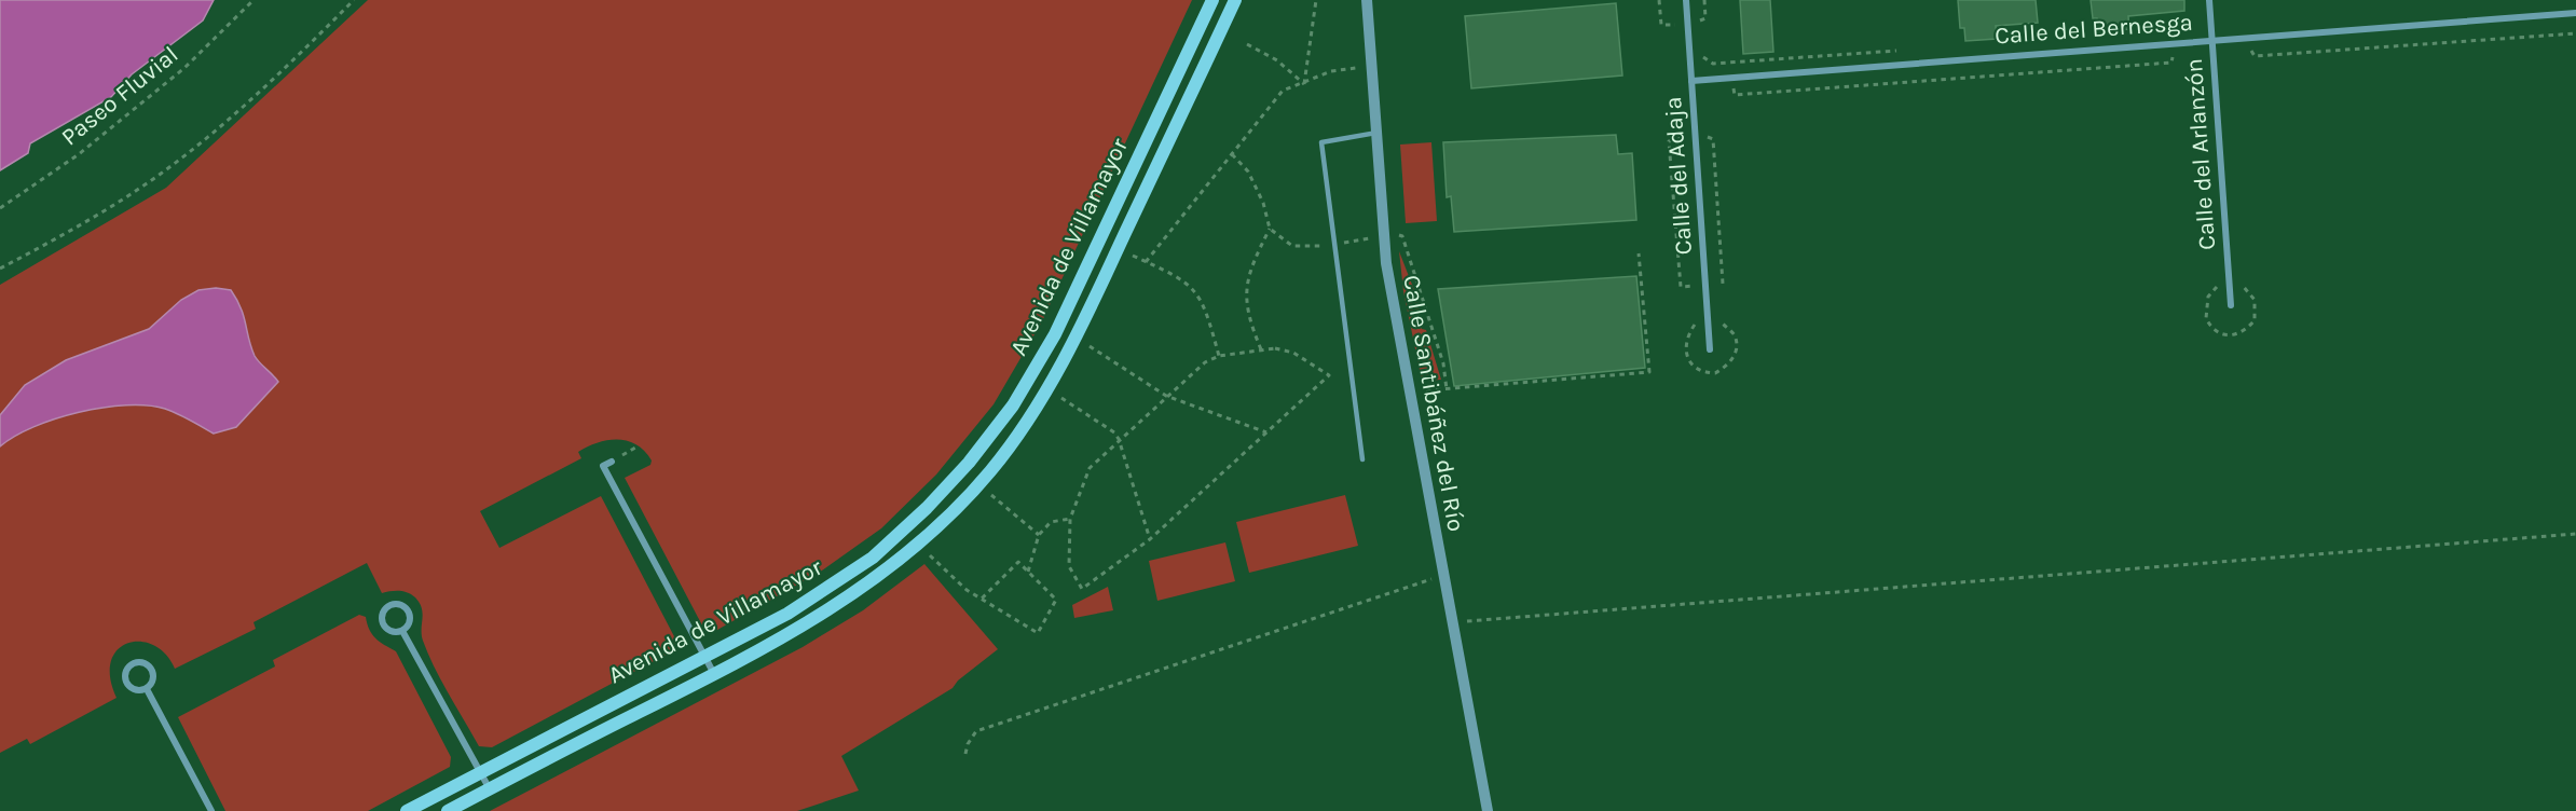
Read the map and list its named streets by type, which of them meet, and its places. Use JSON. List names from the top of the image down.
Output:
{
  "streets": {
    "main road": ["Avenida de Villamayor"],
    "street": [
      "Calle del Bernesga",
      "Calle del Arlanzón",
      "Calle del Adaja",
      "Calle Santibáñez del Río"
    ],
    "path": ["Paseo Fluvial"]
  },
  "crossings": [
    ["Calle del Bernesga", "Calle del Arlanzón"],
    ["Calle del Bernesga", "Calle del Adaja"]
  ]
}
